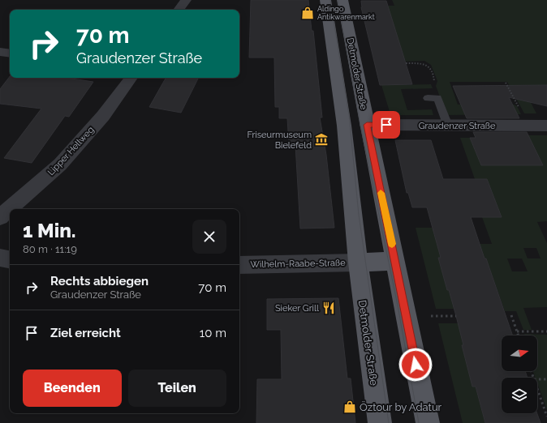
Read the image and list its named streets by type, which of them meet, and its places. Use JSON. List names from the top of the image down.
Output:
{
  "streets": {
    "main road": ["Detmolder Straße"],
    "street": ["Graudenzer Straße", "Lipper Hellweg", "Wilhelm-Raabe-Straße"]
  },
  "crossings": [
    ["Detmolder Straße", "Graudenzer Straße"],
    ["Detmolder Straße", "Wilhelm-Raabe-Straße"]
  ],
  "places": {
    "shop": ["Aldingo Antikwarenmarkt", "Öztour by Adatur"],
    "museum": ["Friseurmuseum Bielefeld"],
    "restaurant": ["Sieker Grill"]
  },
  "north": "right",
  "page": {
    "turn": ["70 m", "Graudenzer Straße"],
    "heading": ["1 Min.", "80 m · 11:19"],
    "list": [
      {
        "name": "Rechts abbiegen",
        "note": "Graudenzer Straße",
        "value": "70 m"
      },
      {
        "name": "Ziel erreicht",
        "value": "10 m"
      }
    ],
    "buttons": ["Beenden", "Teilen"]
  }
}
